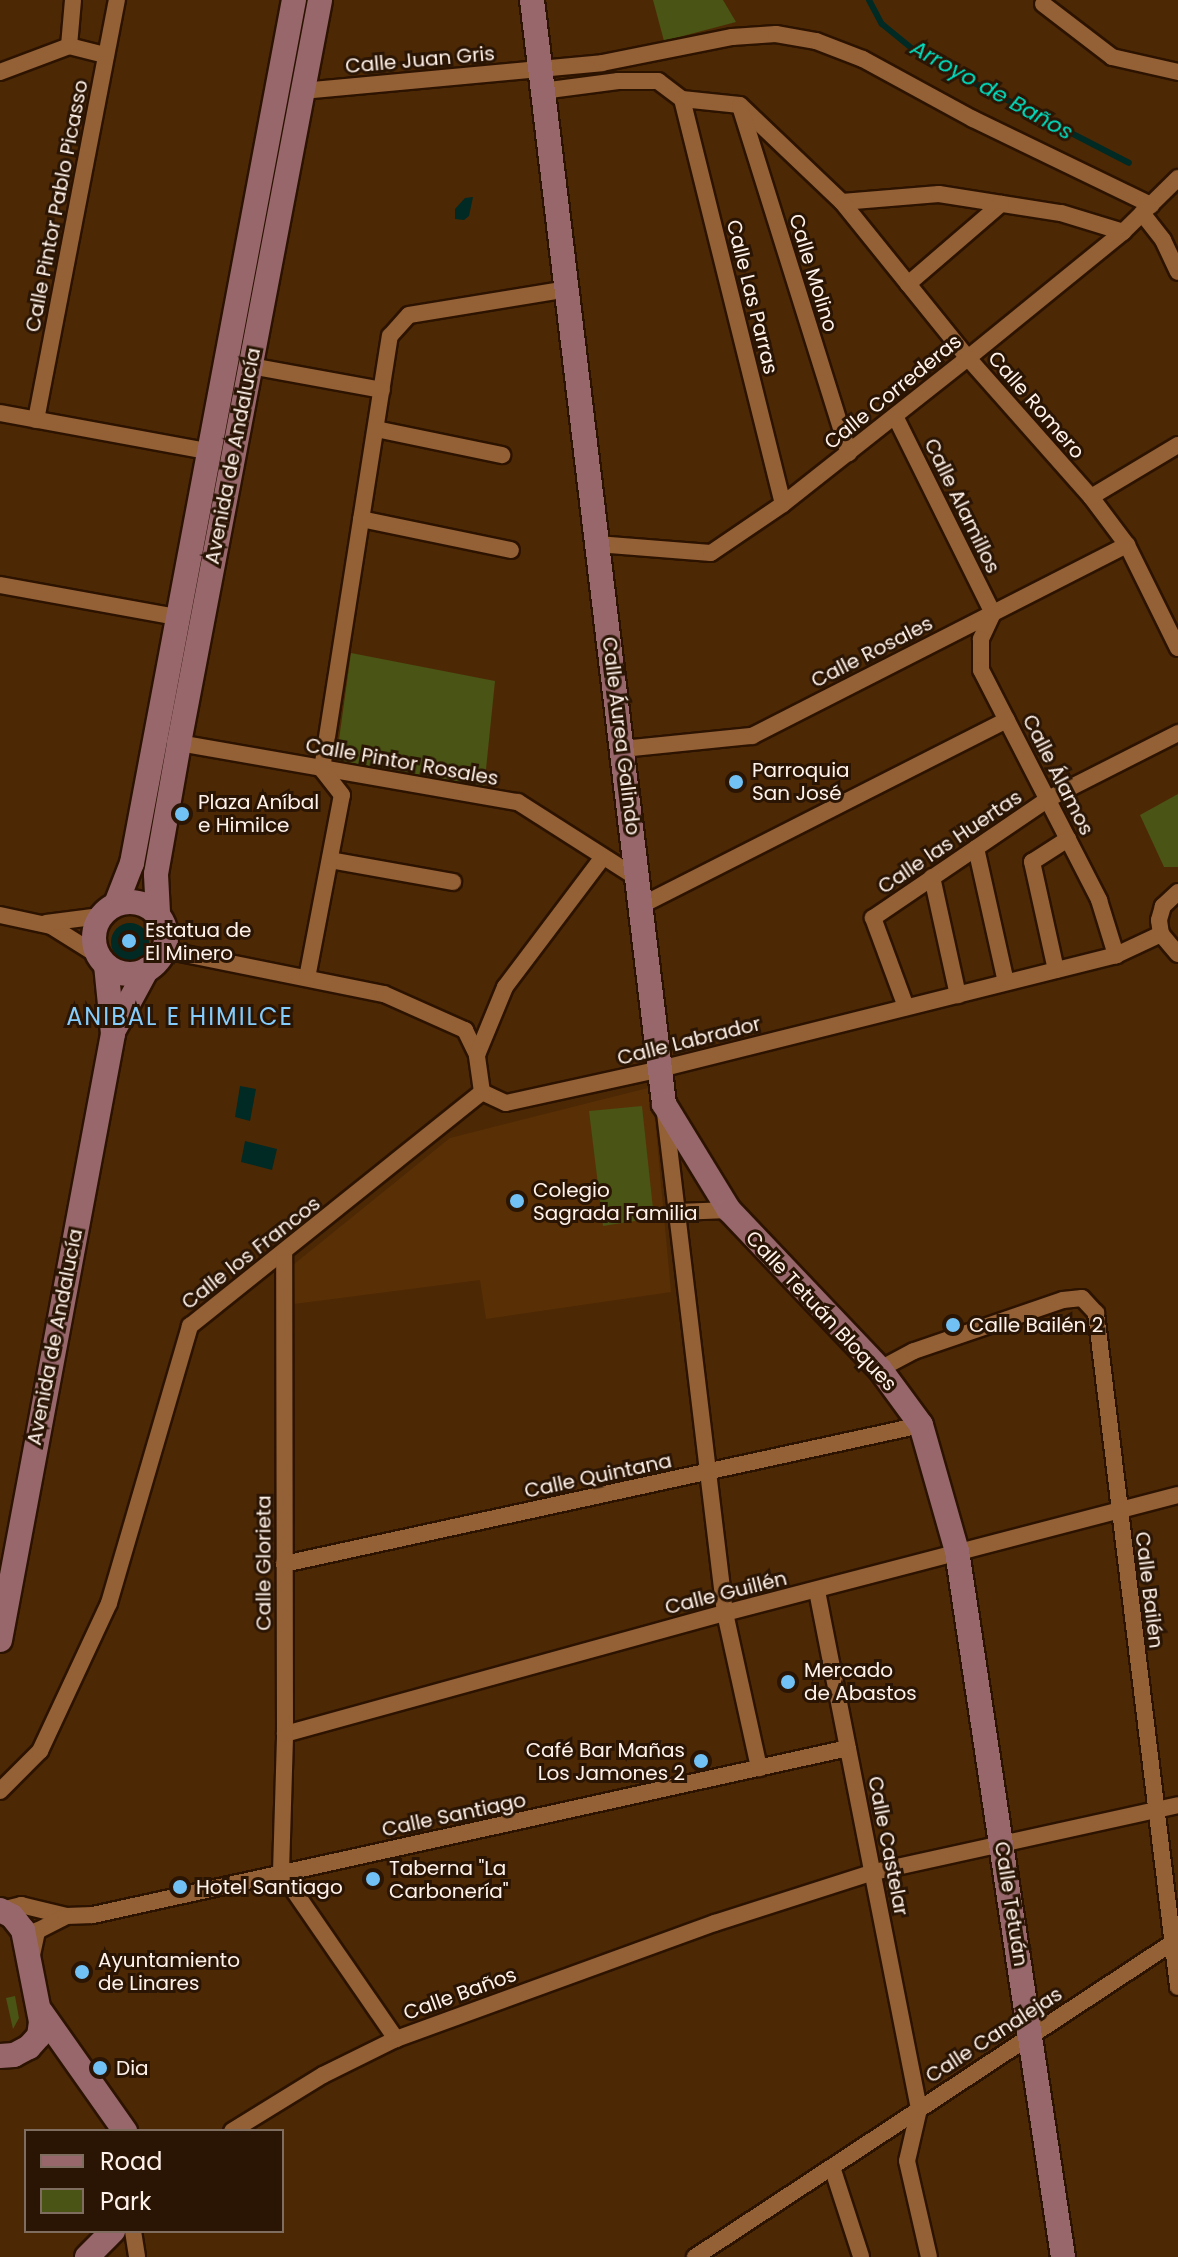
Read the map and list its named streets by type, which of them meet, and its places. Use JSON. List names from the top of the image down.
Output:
{
  "streets": {
    "main road": [
      "Avenida de Andalucía",
      "Calle Áurea Galindo",
      "Calle Tetuán Bloques",
      "Calle Tetuán"
    ],
    "street": [
      "Calle Juan Gris",
      "Calle Pintor Pablo Picasso",
      "Calle Molino",
      "Calle Las Parras",
      "Calle Correderas",
      "Calle Romero",
      "Calle Alamillos",
      "Calle Rosales",
      "Calle Pintor Rosales",
      "Calle Álamos",
      "Calle las Huertas",
      "Calle Labrador",
      "Calle los Francos",
      "Calle Quintana",
      "Calle Glorieta",
      "Calle Bailén",
      "Calle Guillén",
      "Calle Santiago",
      "Calle Castelar",
      "Calle Baños",
      "Calle Canalejas"
    ]
  },
  "crossings": [
    ["Calle Juan Gris", "Avenida de Andalucía"],
    ["Calle Juan Gris", "Calle Áurea Galindo"],
    ["Calle Molino", "Calle Correderas"],
    ["Calle Molino", "Calle Romero"],
    ["Calle Las Parras", "Calle Correderas"],
    ["Calle Correderas", "Calle Romero"],
    ["Calle Correderas", "Calle Alamillos"],
    ["Calle Correderas", "Calle Áurea Galindo"],
    ["Calle Romero", "Calle Rosales"],
    ["Avenida de Andalucía", "Calle Pintor Rosales"],
    ["Calle Alamillos", "Calle Rosales"],
    ["Calle Alamillos", "Calle Álamos"],
    ["Calle Rosales", "Calle Áurea Galindo"],
    ["Calle Rosales", "Calle Álamos"],
    ["Calle Áurea Galindo", "Calle Pintor Rosales"],
    ["Calle Áurea Galindo", "Calle Labrador"],
    ["Calle Áurea Galindo", "Calle Tetuán Bloques"],
    ["Calle Áurea Galindo", "Calle Quintana"],
    ["Calle Áurea Galindo", "Calle Guillén"],
    ["Calle Áurea Galindo", "Calle Santiago"],
    ["Calle Álamos", "Calle las Huertas"],
    ["Calle Álamos", "Calle Labrador"],
    ["Calle las Huertas", "Calle Labrador"],
    ["Calle Labrador", "Calle los Francos"],
    ["Calle los Francos", "Calle Glorieta"],
    ["Calle Tetuán Bloques", "Calle Quintana"],
    ["Calle Tetuán Bloques", "Calle Bailén"],
    ["Calle Tetuán Bloques", "Calle Guillén"],
    ["Calle Tetuán Bloques", "Calle Tetuán"],
    ["Calle Quintana", "Calle Glorieta"],
    ["Calle Glorieta", "Calle Guillén"],
    ["Calle Glorieta", "Calle Santiago"],
    ["Calle Bailén", "Calle Guillén"],
    ["Calle Bailén", "Calle Baños"],
    ["Calle Bailén", "Calle Canalejas"],
    ["Calle Guillén", "Calle Castelar"],
    ["Calle Guillén", "Calle Tetuán"],
    ["Calle Santiago", "Calle Castelar"],
    ["Calle Castelar", "Calle Baños"],
    ["Calle Castelar", "Calle Canalejas"],
    ["Calle Tetuán", "Calle Baños"],
    ["Calle Tetuán", "Calle Canalejas"]
  ],
  "districts": ["ANIBAL E HIMILCE"],
  "water": ["Arroyo de Baños"],
  "places": [
    "Parroquia San José",
    "Plaza Aníbal e Himilce",
    "Estatua de El Minero",
    "Colegio Sagrada Familia",
    "Calle Bailén 2",
    "Mercado de Abastos",
    "Café Bar Mañas Los Jamones 2",
    "Taberna \"La Carbonería\"",
    "Hotel Santiago",
    "Ayuntamiento de Linares",
    "Dia"
  ],
  "legend": ["Road", "Park"]
}
